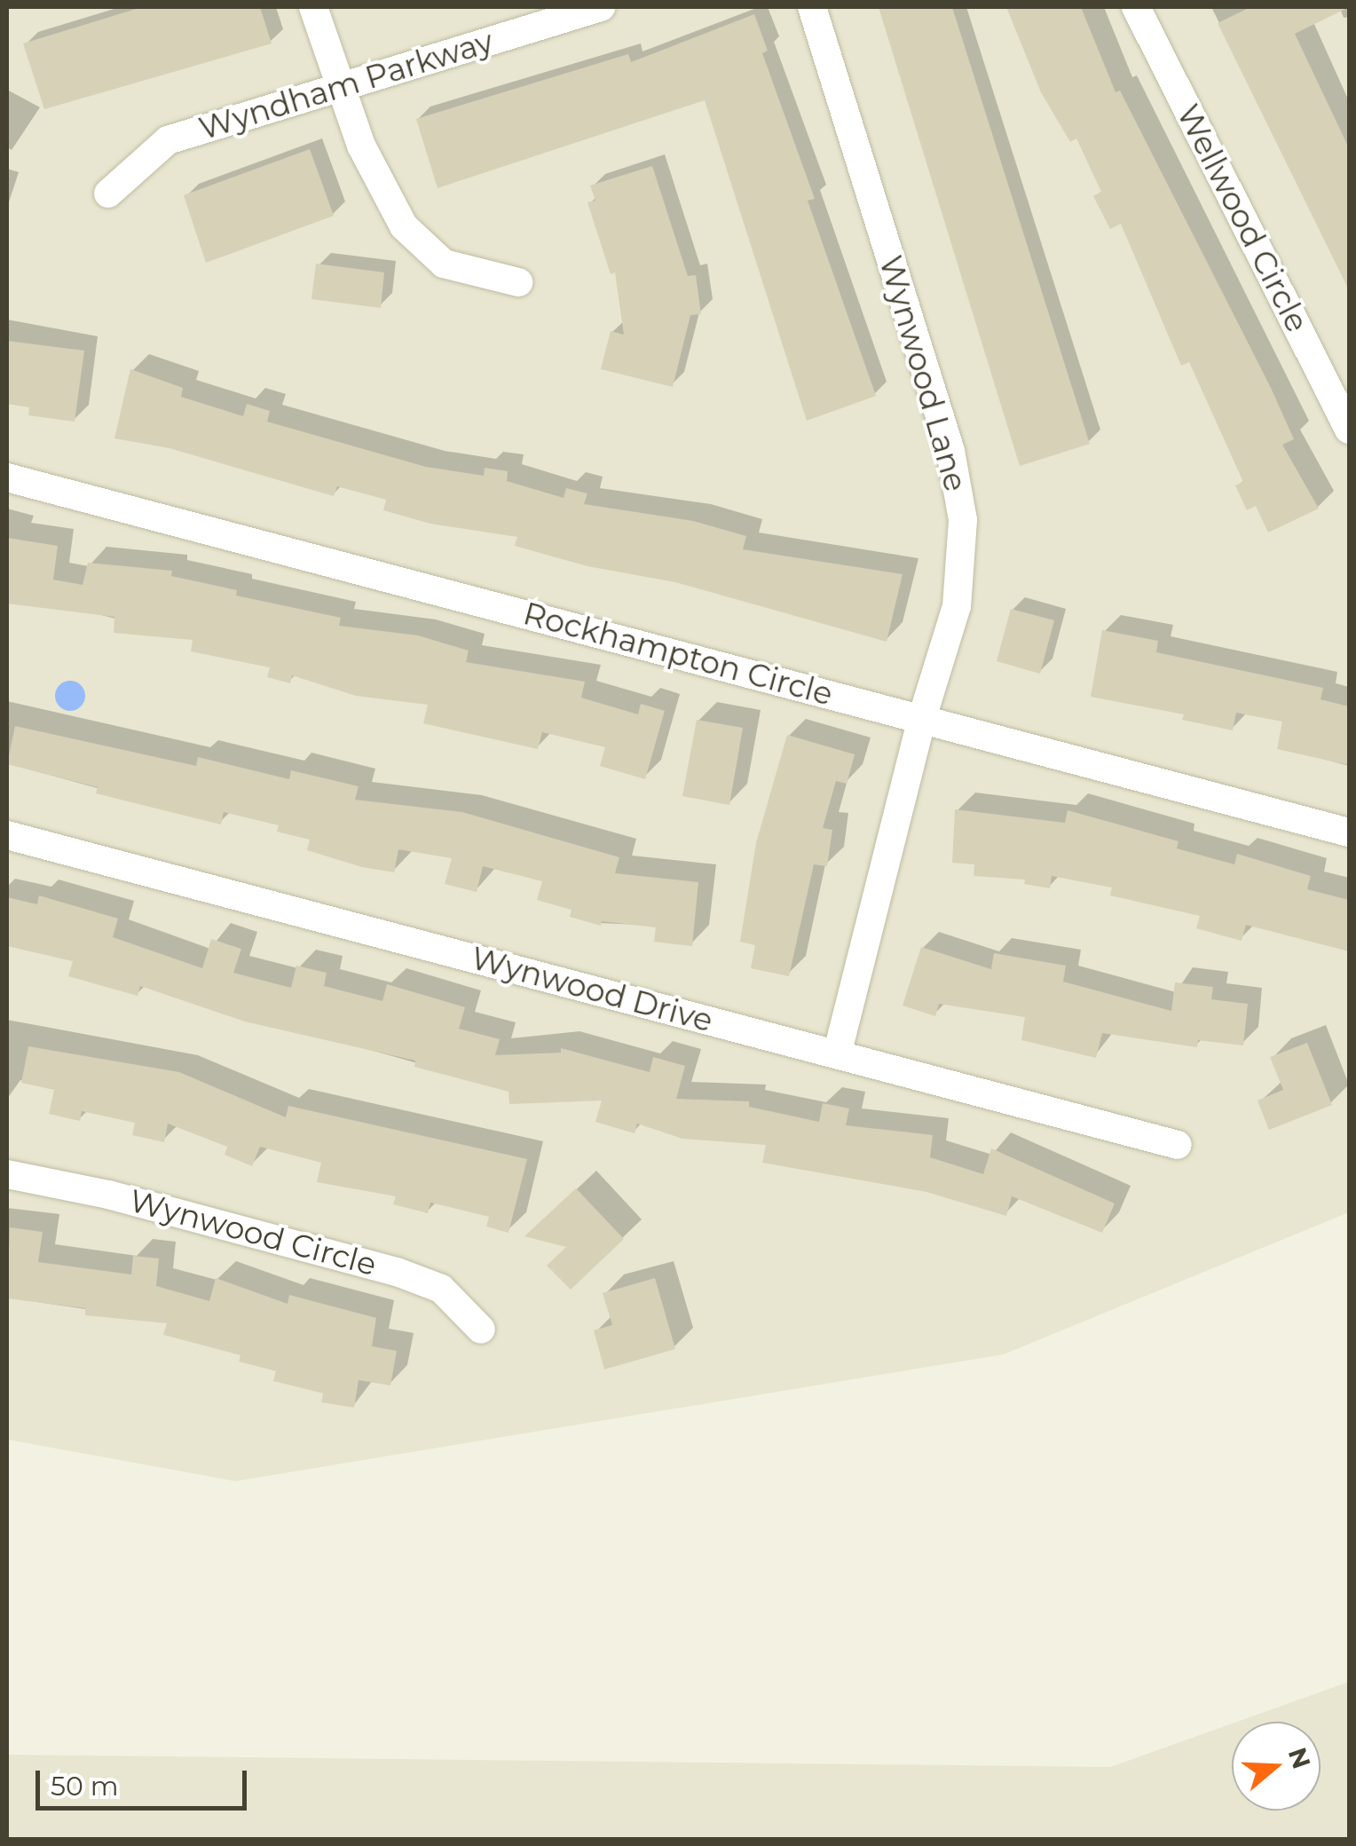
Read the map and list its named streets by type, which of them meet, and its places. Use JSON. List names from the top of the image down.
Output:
{
  "streets": {
    "street": [
      "Wyndham Parkway",
      "Wellwood Circle",
      "Wynwood Lane",
      "Rockhampton Circle",
      "Wynwood Drive",
      "Wynwood Circle"
    ]
  },
  "crossings": [
    ["Wynwood Lane", "Rockhampton Circle"],
    ["Wynwood Lane", "Wynwood Drive"]
  ],
  "scale_bar": "50 m",
  "north": "right"
}
